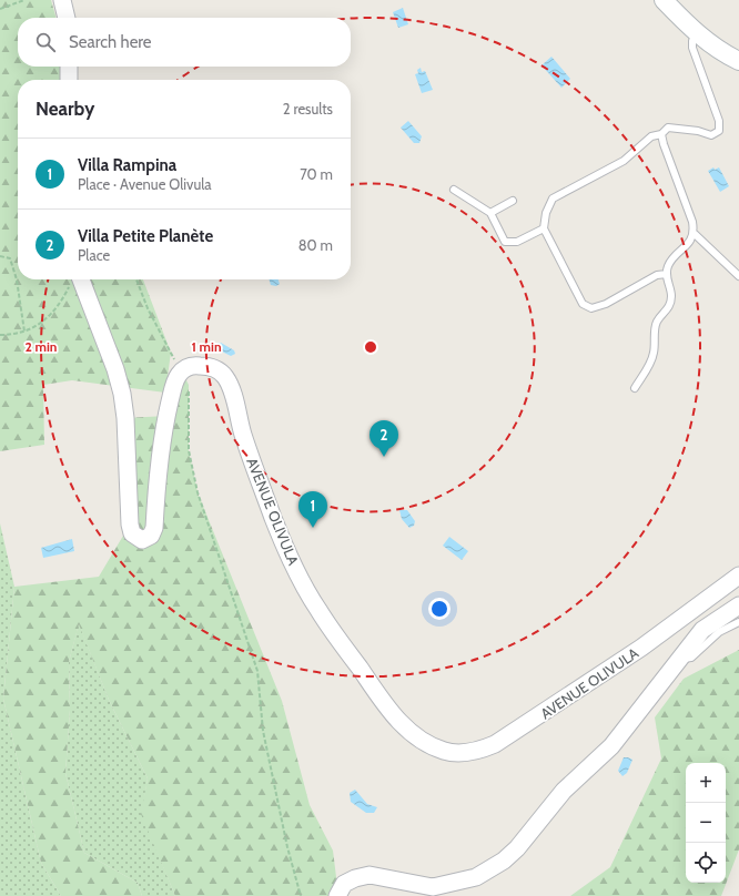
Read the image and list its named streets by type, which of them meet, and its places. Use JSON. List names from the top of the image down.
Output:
{
  "streets": {
    "street": ["AVENUE OLIVULA"]
  },
  "page": {
    "search": "Search here",
    "heading": ["Nearby", "2 results"],
    "list": [
      {
        "mark": "1",
        "name": "Villa Rampina",
        "note": "Place · Avenue Olivula",
        "value": "70 m"
      },
      {
        "mark": "2",
        "name": "Villa Petite Planète",
        "note": "Place",
        "value": "80 m"
      }
    ],
    "pins": ["2", "1"],
    "map_buttons": ["+", "−"]
  },
  "rings": ["1 min", "2 min"]
}
